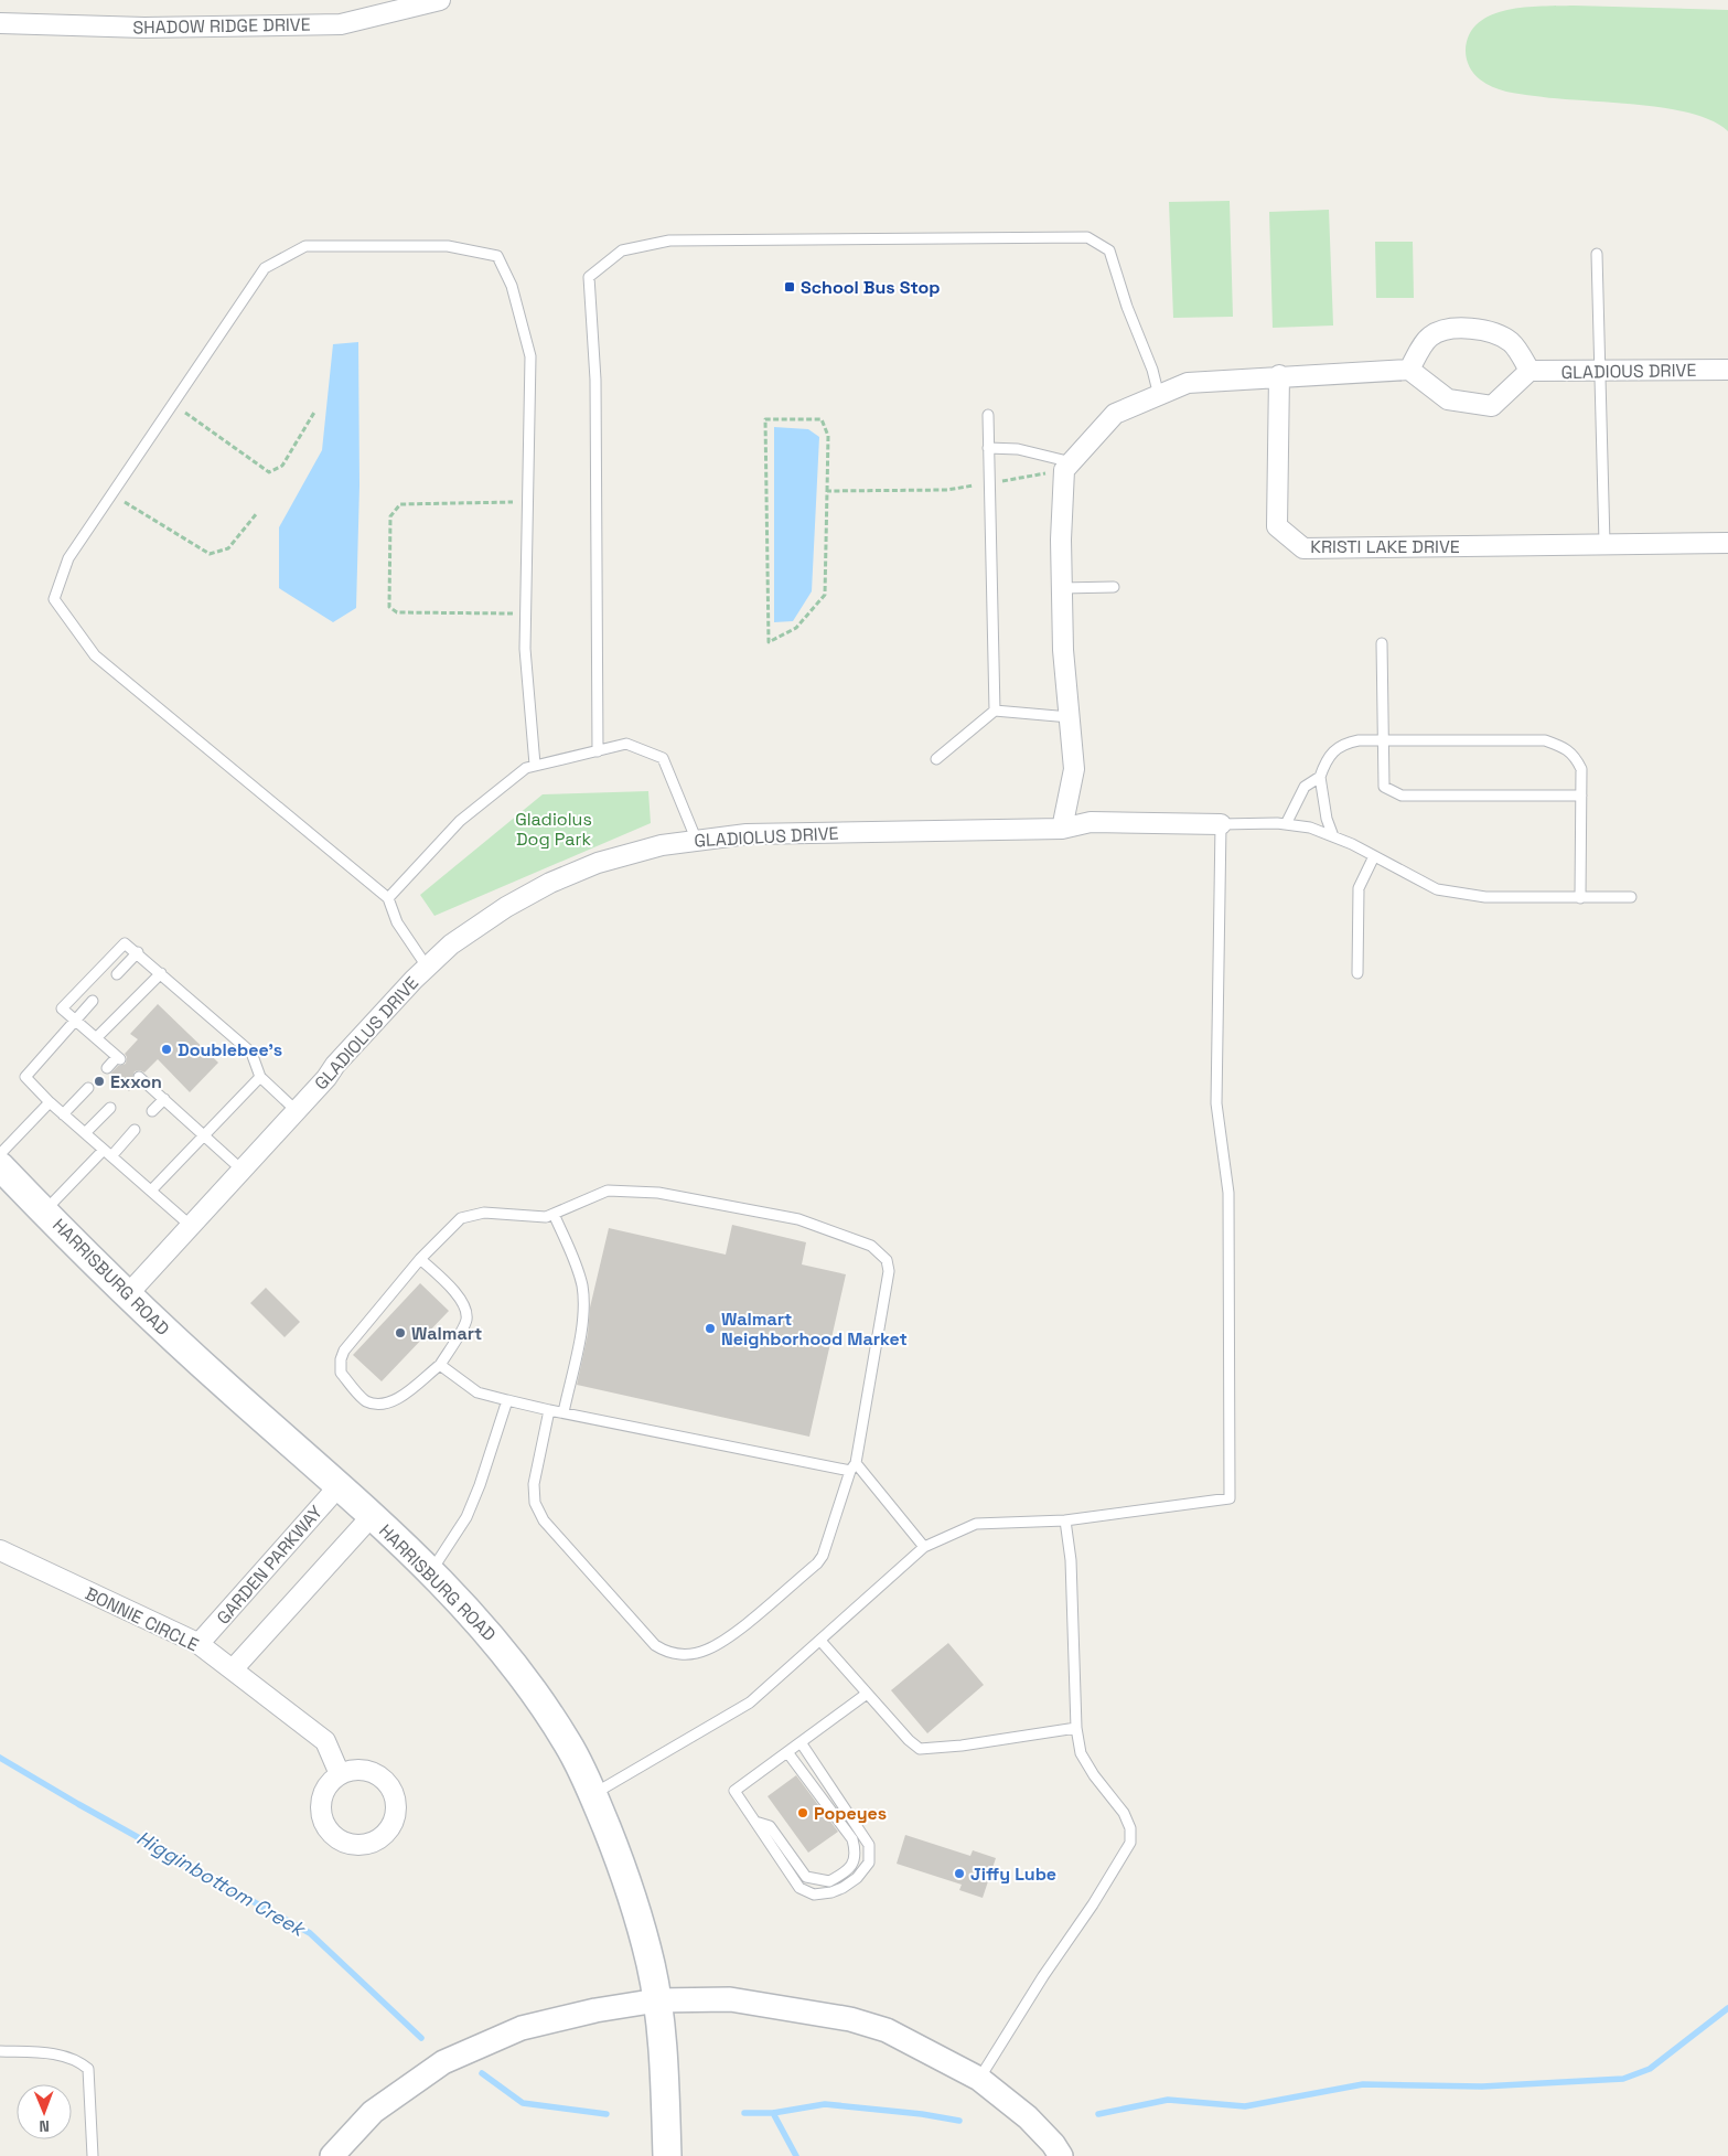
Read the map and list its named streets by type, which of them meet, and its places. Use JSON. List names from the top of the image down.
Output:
{
  "streets": {
    "main road": ["HARRISBURG ROAD"],
    "street": [
      "SHADOW RIDGE DRIVE",
      "GLADIOUS DRIVE",
      "KRISTI LAKE DRIVE",
      "GLADIOLUS DRIVE",
      "GARDEN PARKWAY",
      "BONNIE CIRCLE"
    ]
  },
  "crossings": [
    ["GLADIOLUS DRIVE", "HARRISBURG ROAD"],
    ["HARRISBURG ROAD", "GARDEN PARKWAY"],
    ["GARDEN PARKWAY", "BONNIE CIRCLE"]
  ],
  "water": ["Higginbottom Creek"],
  "parks": ["Gladiolus Dog Park"],
  "places": {
    "transit": ["School Bus Stop"],
    "other": [
      "Doublebee's",
      "Exxon",
      "Walmart Neighborhood Market",
      "Walmart",
      "Popeyes",
      "Jiffy Lube"
    ]
  },
  "north": "bottom"
}
